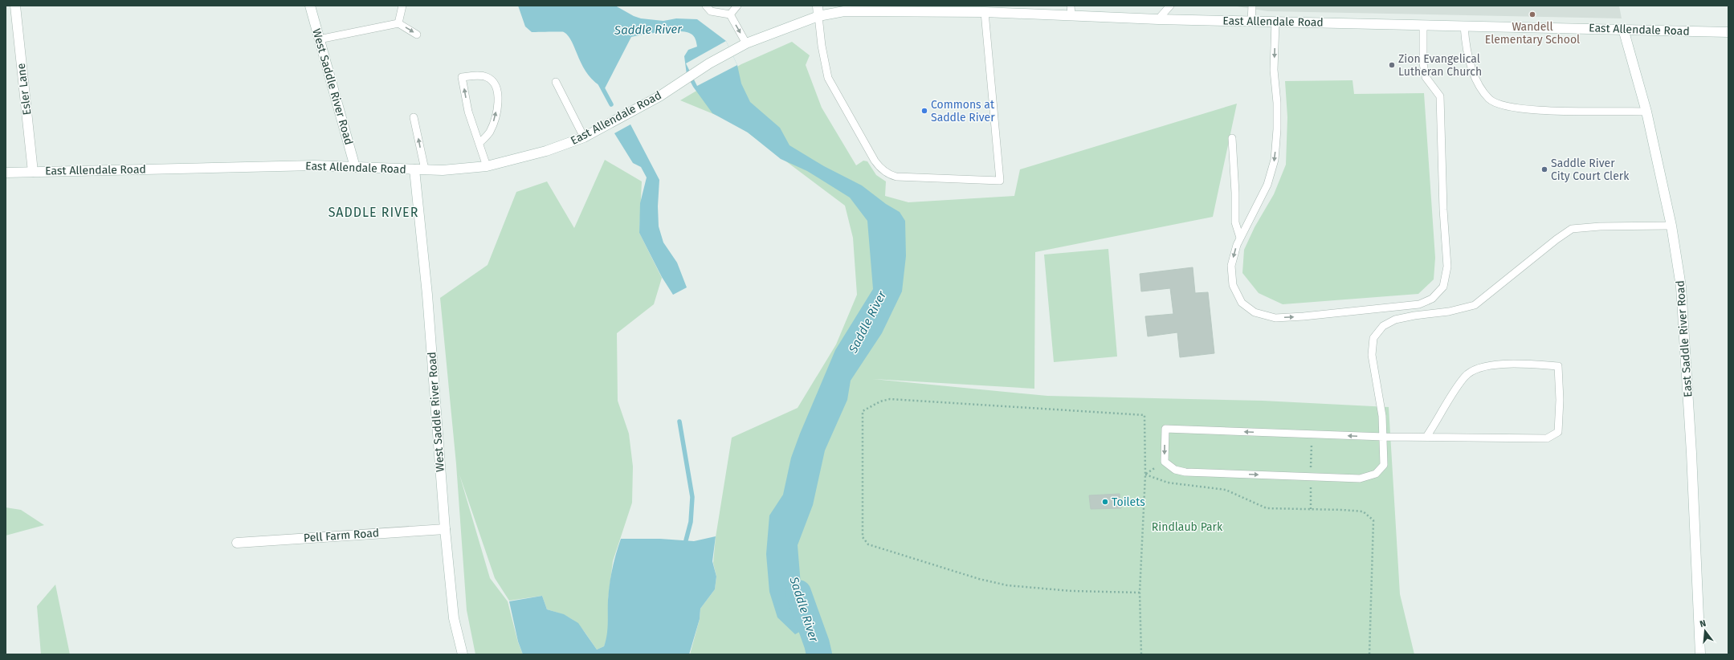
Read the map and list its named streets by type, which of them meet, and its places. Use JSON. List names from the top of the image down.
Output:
{
  "streets": {
    "main road": [
      "East Allendale Road",
      "West Saddle River Road",
      "Esler Lane",
      "East Saddle River Road",
      "Pell Farm Road"
    ]
  },
  "crossings": [
    ["East Allendale Road", "West Saddle River Road"],
    ["East Allendale Road", "Esler Lane"],
    ["East Allendale Road", "East Saddle River Road"],
    ["West Saddle River Road", "Pell Farm Road"]
  ],
  "districts": ["SADDLE RIVER"],
  "water": ["Saddle River"],
  "parks": ["Rindlaub Park"],
  "places": [
    "Wandell Elementary School",
    "Zion Evangelical Lutheran Church",
    "Commons at Saddle River",
    "Saddle River City Court Clerk",
    "Toilets"
  ],
  "north": "top"
}
